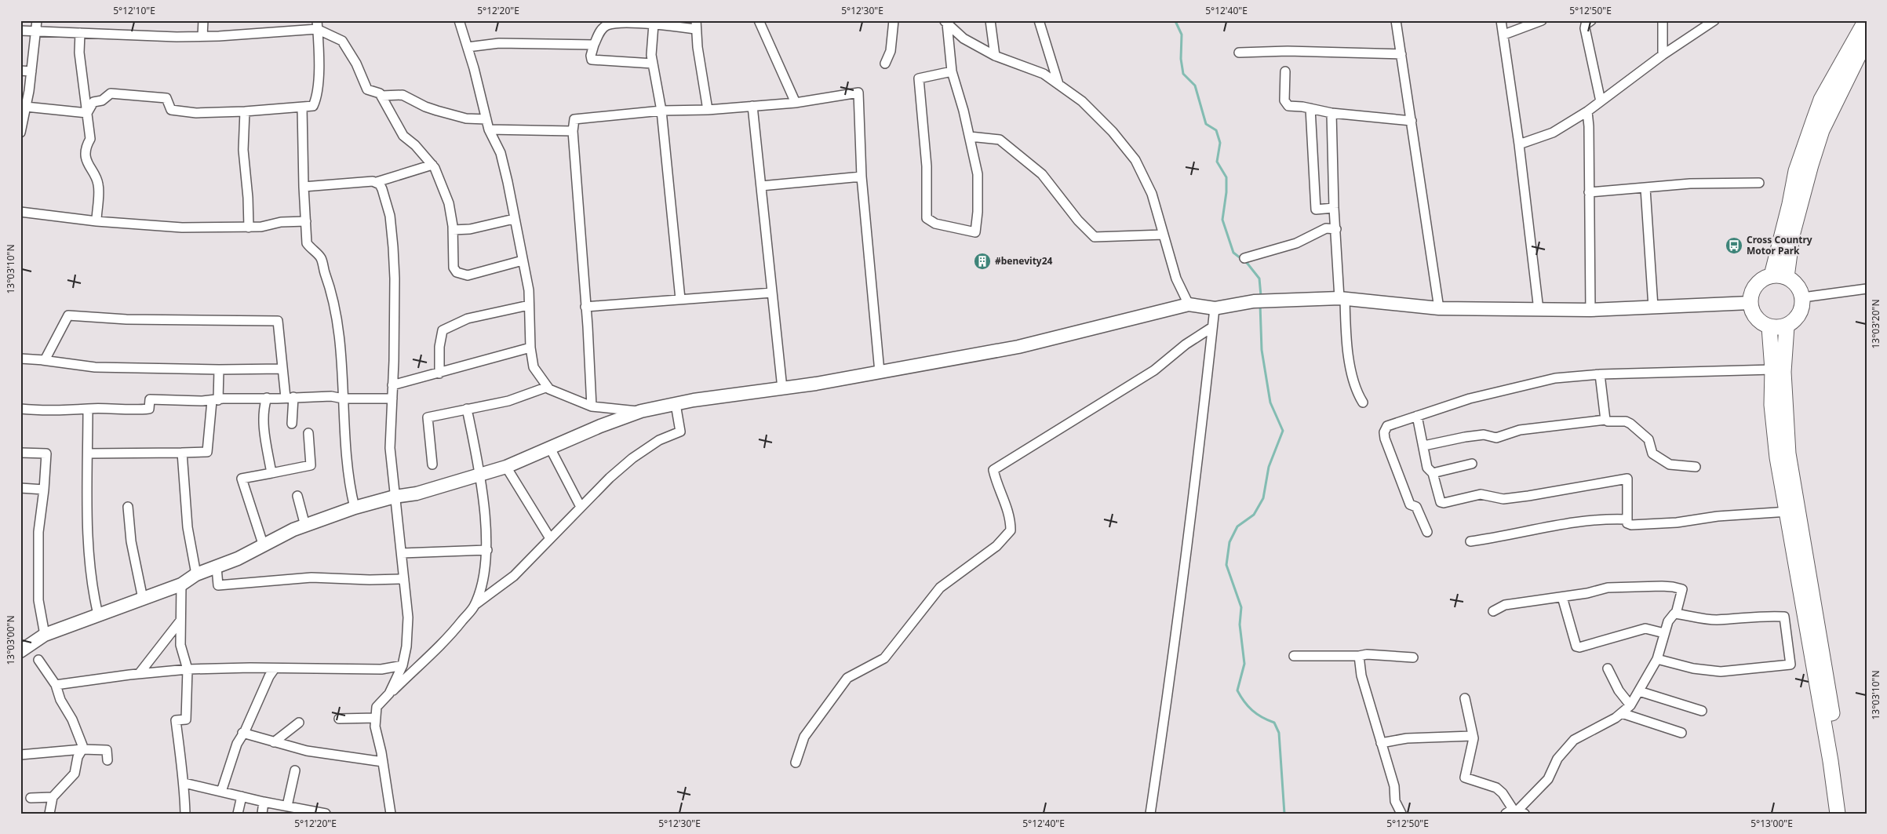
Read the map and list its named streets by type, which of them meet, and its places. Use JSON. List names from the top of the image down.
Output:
{
  "places": {
    "bus stop": ["Cross Country Motor Park"],
    "building": ["#benevity24"]
  },
  "coordinates": [
    "5°12'10\"E",
    "5°12'20\"E",
    "5°12'30\"E",
    "5°12'40\"E",
    "5°12'50\"E",
    "13°03'10\"N",
    "13°03'20\"N",
    "13°03'00\"N",
    "5°13'00\"E"
  ]
}
